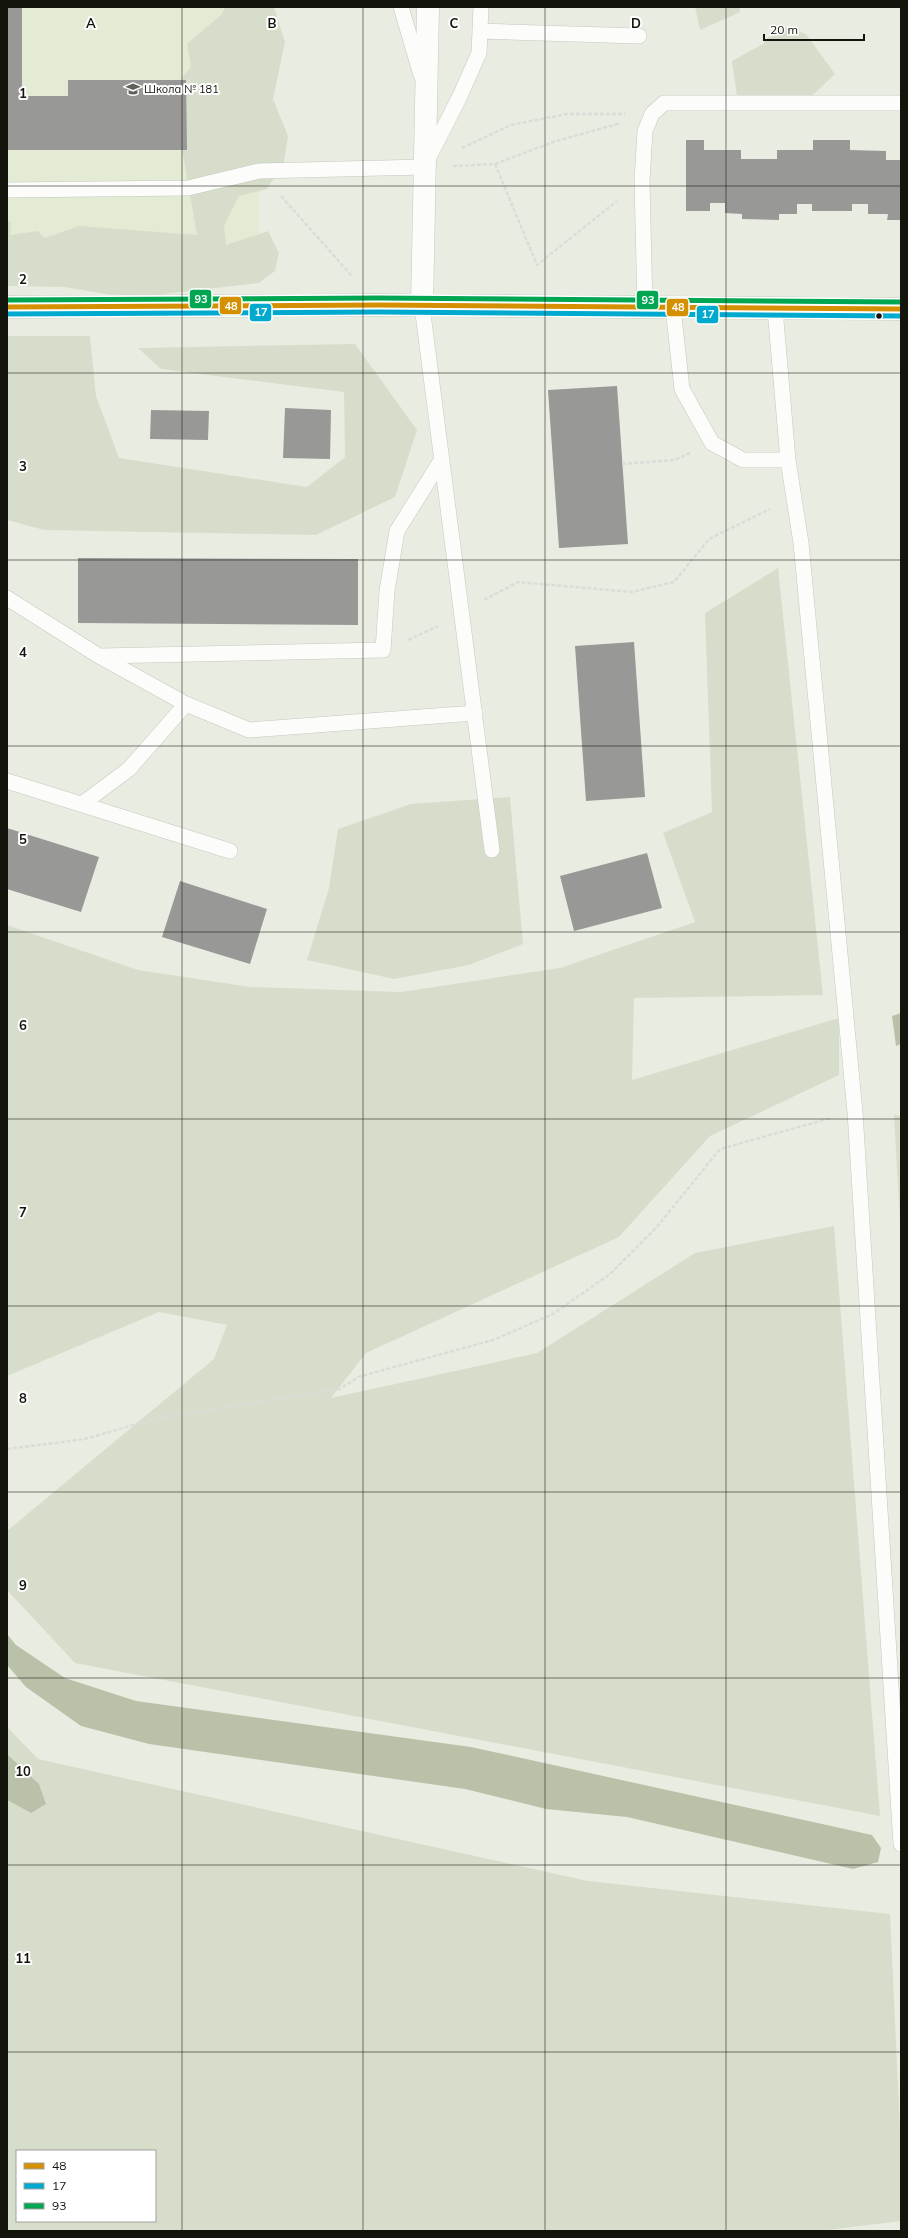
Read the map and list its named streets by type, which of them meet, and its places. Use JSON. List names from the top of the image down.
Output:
{
  "places": {
    "school or university": ["Школа № 181"]
  },
  "lines": ["transit line 93", "transit line 48", "transit line 17"],
  "legend": ["48", "17", "93"],
  "scale_bar": "20 m",
  "grid": {
    "columns": [
      "A",
      "B",
      "C",
      "D"
    ],
    "rows": [
      "1",
      "2",
      "3",
      "4",
      "5",
      "6",
      "7",
      "8",
      "9",
      "10",
      "11"
    ]
  }
}
